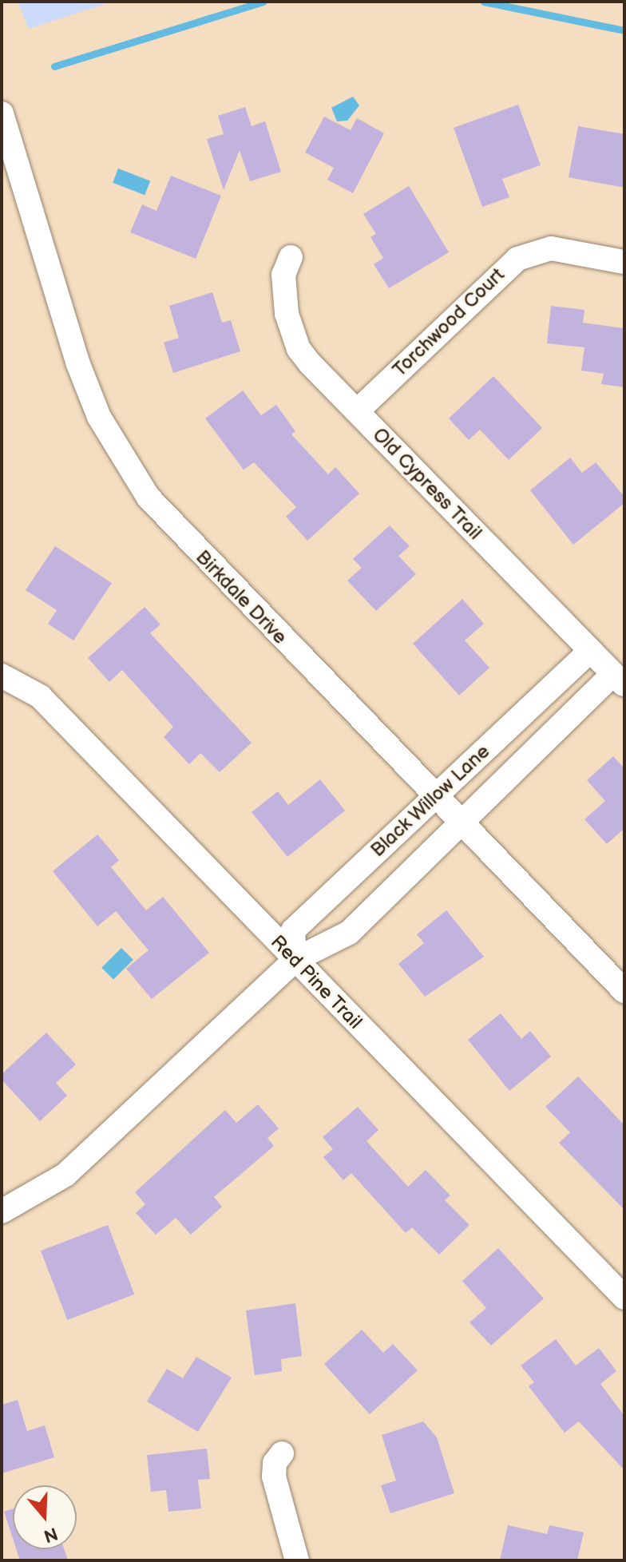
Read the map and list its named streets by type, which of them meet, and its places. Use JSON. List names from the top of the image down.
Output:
{
  "streets": {
    "street": [
      "Torchwood Court",
      "Old Cypress Trail",
      "Birkdale Drive",
      "Black Willow Lane",
      "Red Pine Trail"
    ]
  },
  "crossings": [
    ["Torchwood Court", "Old Cypress Trail"],
    ["Old Cypress Trail", "Black Willow Lane"],
    ["Birkdale Drive", "Black Willow Lane"],
    ["Black Willow Lane", "Red Pine Trail"]
  ],
  "north": "bottom"
}
